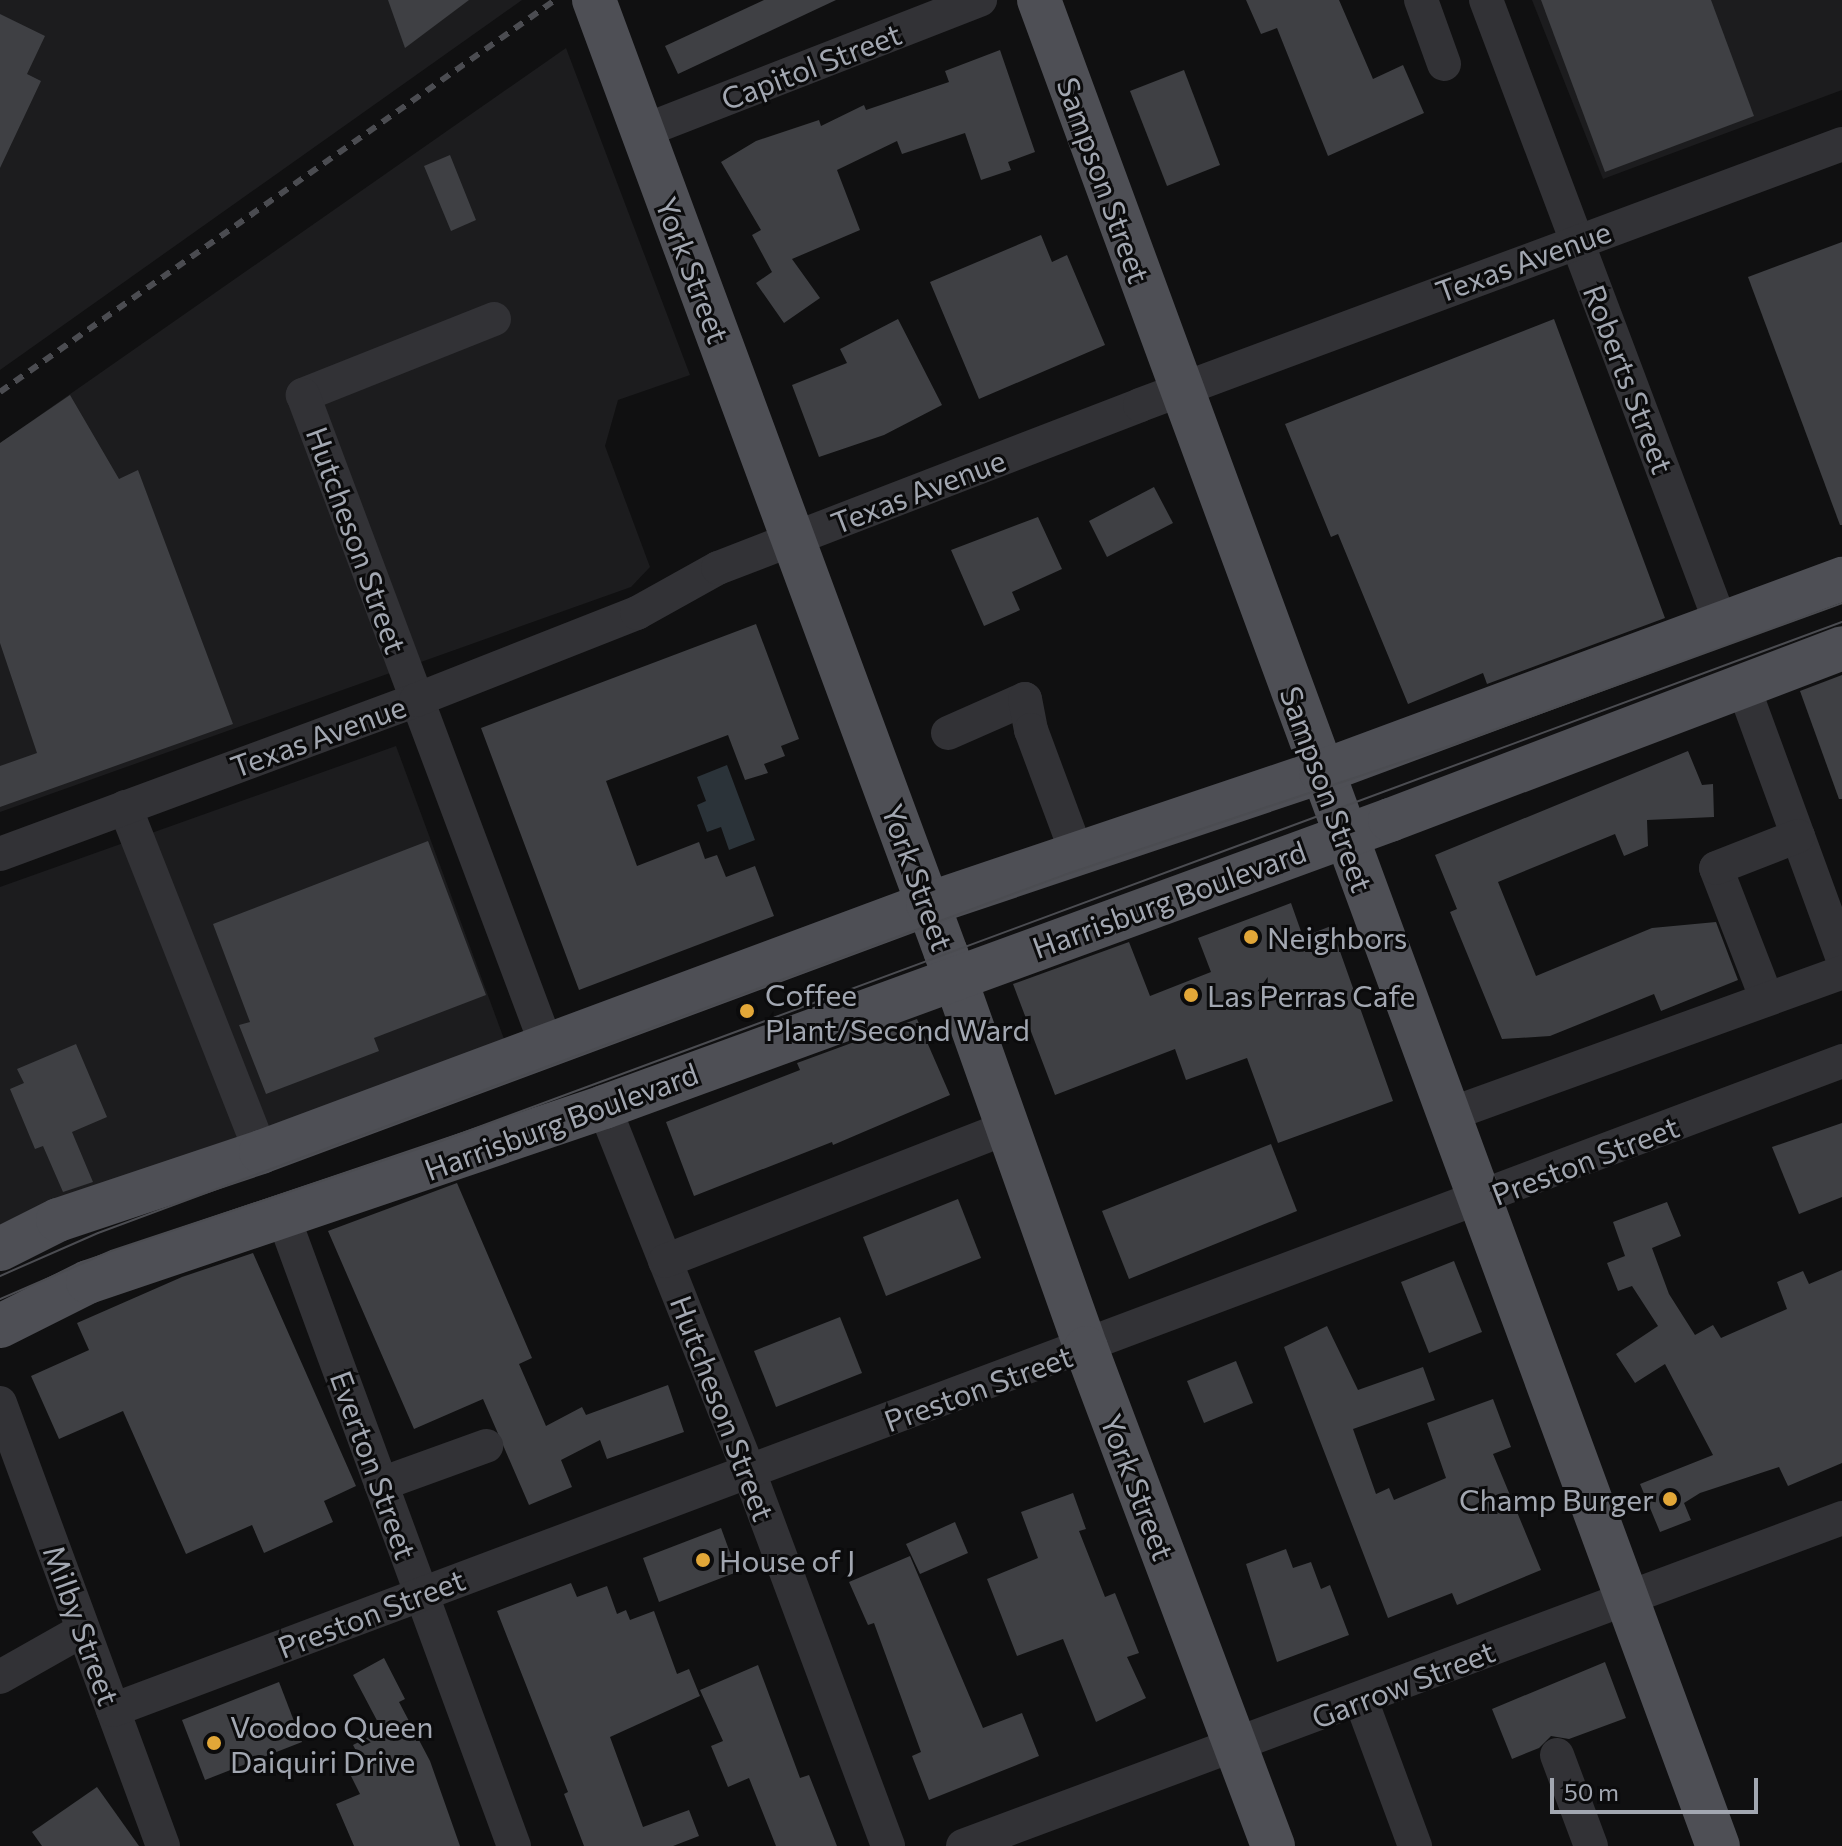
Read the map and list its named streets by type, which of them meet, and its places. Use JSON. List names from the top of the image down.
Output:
{
  "streets": {
    "main road": ["Sampson Street", "York Street", "Harrisburg Boulevard"],
    "street": [
      "Capitol Street",
      "Texas Avenue",
      "Roberts Street",
      "Hutcheson Street",
      "Preston Street",
      "Everton Street",
      "Milby Street",
      "Garrow Street"
    ]
  },
  "crossings": [
    ["Capitol Street", "York Street"],
    ["Sampson Street", "Texas Avenue"],
    ["Sampson Street", "Harrisburg Boulevard"],
    ["Sampson Street", "Preston Street"],
    ["Sampson Street", "Garrow Street"],
    ["Texas Avenue", "York Street"],
    ["Texas Avenue", "Roberts Street"],
    ["Texas Avenue", "Hutcheson Street"],
    ["York Street", "Harrisburg Boulevard"],
    ["York Street", "Preston Street"],
    ["York Street", "Garrow Street"],
    ["Hutcheson Street", "Harrisburg Boulevard"],
    ["Hutcheson Street", "Preston Street"],
    ["Harrisburg Boulevard", "Everton Street"],
    ["Preston Street", "Everton Street"],
    ["Preston Street", "Milby Street"]
  ],
  "places": [
    "Neighbors",
    "Las Perras Cafe",
    "Coffee Plant/Second Ward",
    "Champ Burger",
    "House of J",
    "Voodoo Queen Daiquiri Drive"
  ],
  "scale_bar": "50 m"
}
